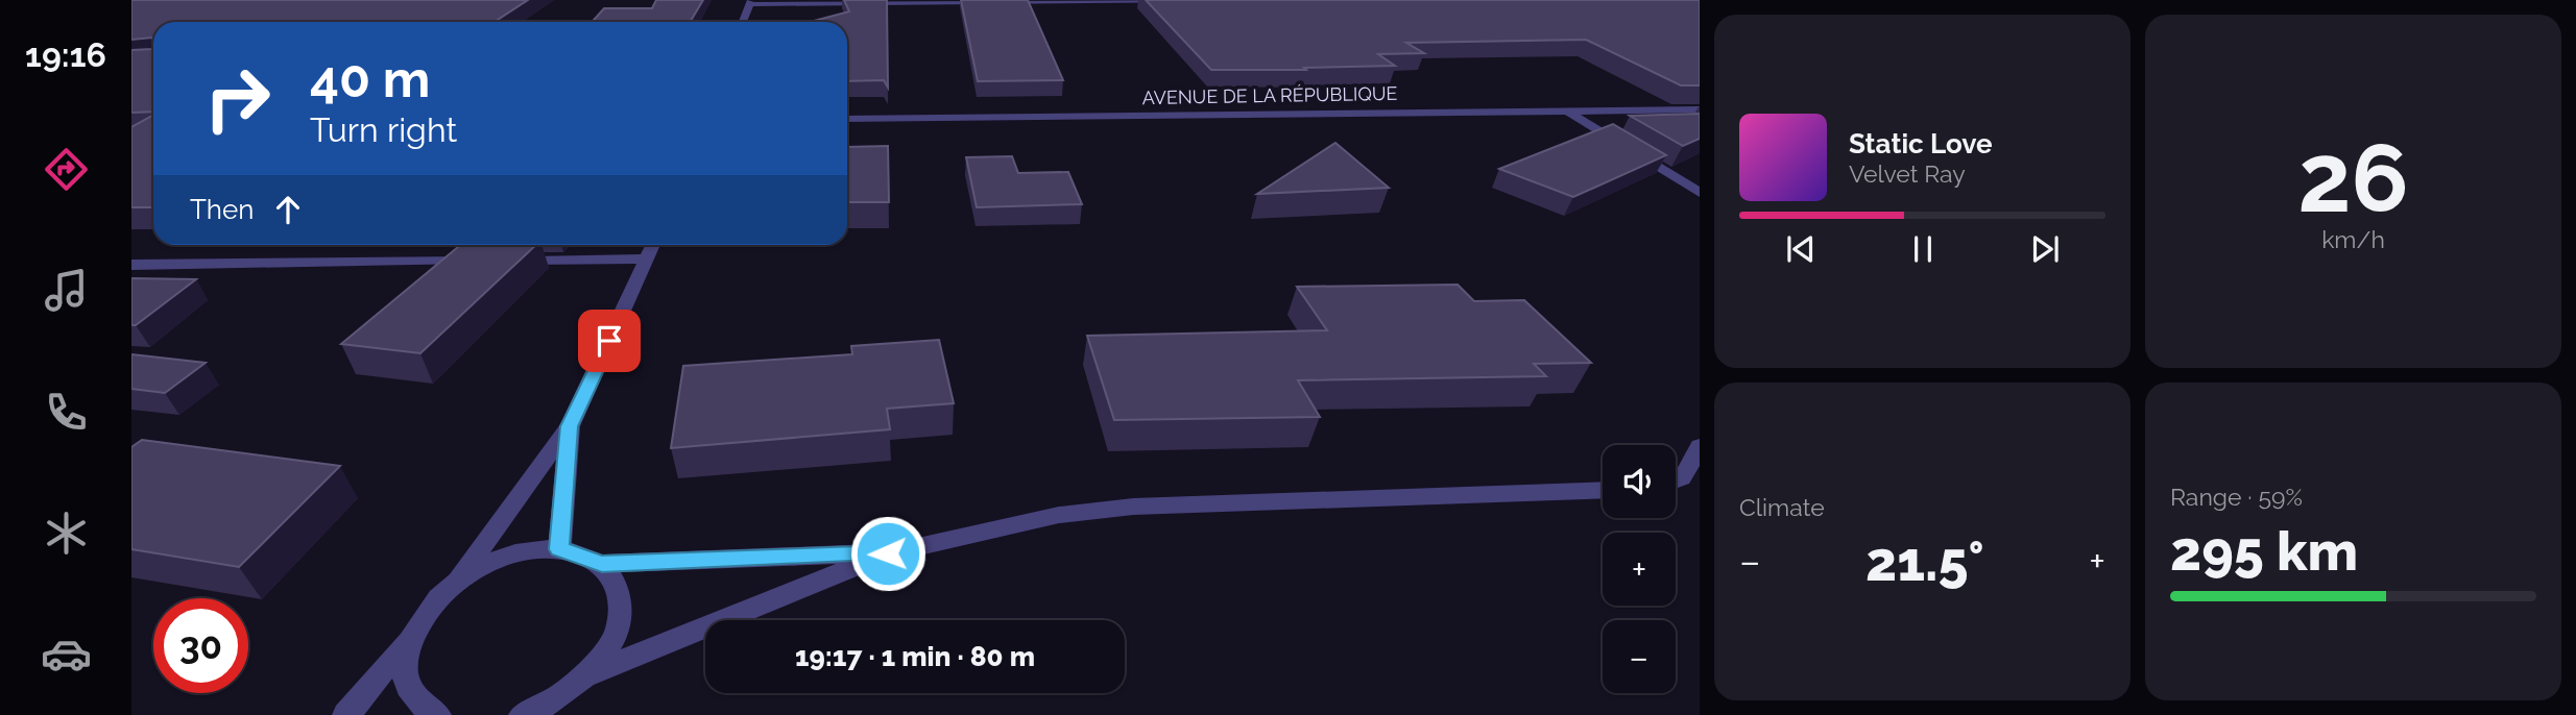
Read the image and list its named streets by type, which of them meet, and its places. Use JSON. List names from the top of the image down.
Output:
{
  "streets": {
    "street": ["AVENUE DE LA RÉPUBLIQUE"]
  },
  "page": {
    "tabs": "19:16",
    "tile": [
      ["26", "km/h"],
      "Climate",
      ["Range · 59%", "295 km"]
    ],
    "turn": ["40 m", "Turn right"],
    "song": ["Static Love", "Velvet Ray"],
    "then": "Then",
    "map_buttons": ["+", "−"],
    "heat": ["−", "21.5°", "+"],
    "limit": "30",
    "trip": "19:17 · 1 min · 80 m"
  }
}
